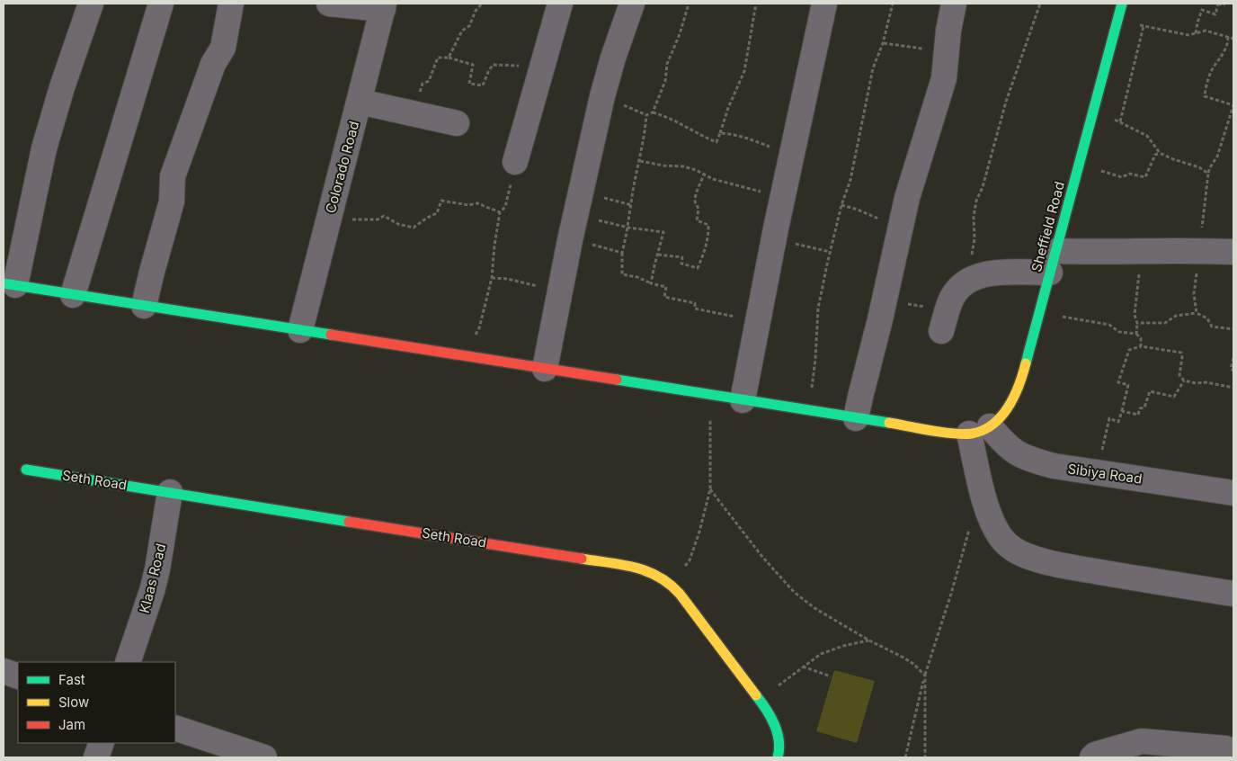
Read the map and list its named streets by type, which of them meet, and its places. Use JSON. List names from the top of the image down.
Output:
{
  "streets": {
    "street": [
      "Colorado Road",
      "Sheffield Road",
      "Sibiya Road",
      "Seth Road",
      "Klaas Road"
    ]
  },
  "crossings": [
    ["Sheffield Road", "Sibiya Road"],
    ["Seth Road", "Klaas Road"]
  ],
  "legend": ["Fast", "Slow", "Jam"]
}
